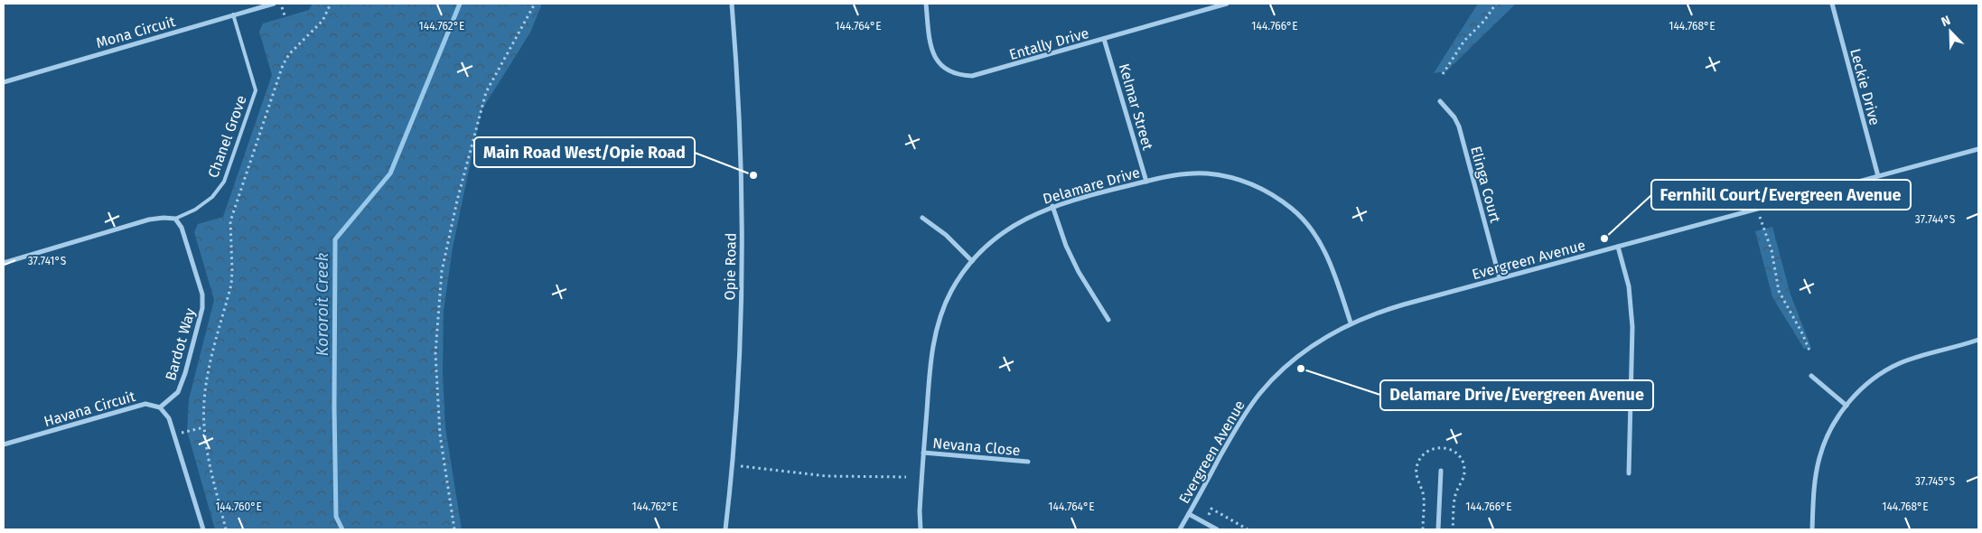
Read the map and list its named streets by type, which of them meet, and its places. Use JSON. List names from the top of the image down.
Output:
{
  "streets": {
    "street": [
      "Mona Circuit",
      "Entally Drive",
      "Leckie Drive",
      "Kelmar Street",
      "Elinga Court",
      "Delamare Drive",
      "Evergreen Avenue",
      "Opie Road",
      "Bardot Way",
      "Havana Circuit",
      "Nevana Close"
    ],
    "lane": ["Chanel Grove"]
  },
  "crossings": [
    ["Mona Circuit", "Chanel Grove"],
    ["Entally Drive", "Kelmar Street"],
    ["Leckie Drive", "Evergreen Avenue"],
    ["Kelmar Street", "Delamare Drive"],
    ["Chanel Grove", "Bardot Way"],
    ["Elinga Court", "Evergreen Avenue"],
    ["Delamare Drive", "Evergreen Avenue"],
    ["Delamare Drive", "Nevana Close"],
    ["Bardot Way", "Havana Circuit"]
  ],
  "water": ["Kororoit Creek"],
  "places": ["Main Road West/Opie Road", "Fernhill Court/Evergreen Avenue", "Delamare Drive/Evergreen Avenue"],
  "north": "top left",
  "coordinates": [
    "144.762°E",
    "144.764°E",
    "144.766°E",
    "144.768°E",
    "37.744°S",
    "37.741°S",
    "37.745°S",
    "144.760°E"
  ]
}
